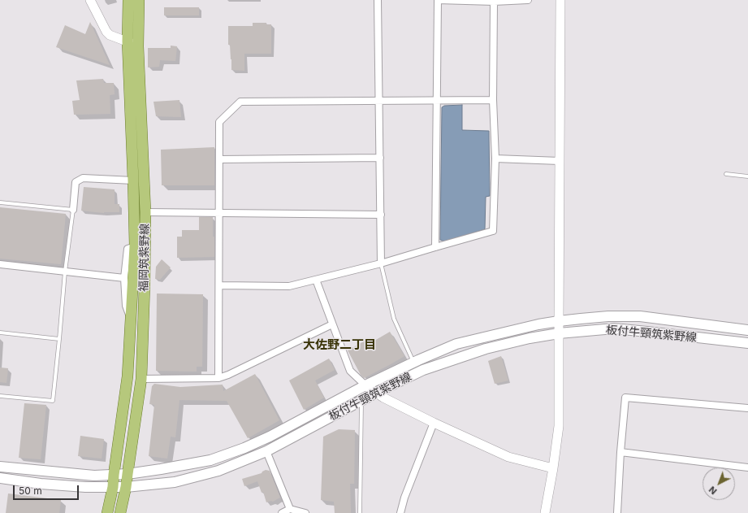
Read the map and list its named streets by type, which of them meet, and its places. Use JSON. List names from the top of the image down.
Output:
{
  "streets": {
    "main road": ["福岡筑紫野線", "板付牛頸筑紫野線"]
  },
  "crossings": [
    ["福岡筑紫野線", "板付牛頸筑紫野線"]
  ],
  "districts": ["大佐野二丁目"],
  "scale_bar": "50 m",
  "north": "bottom left"
}
